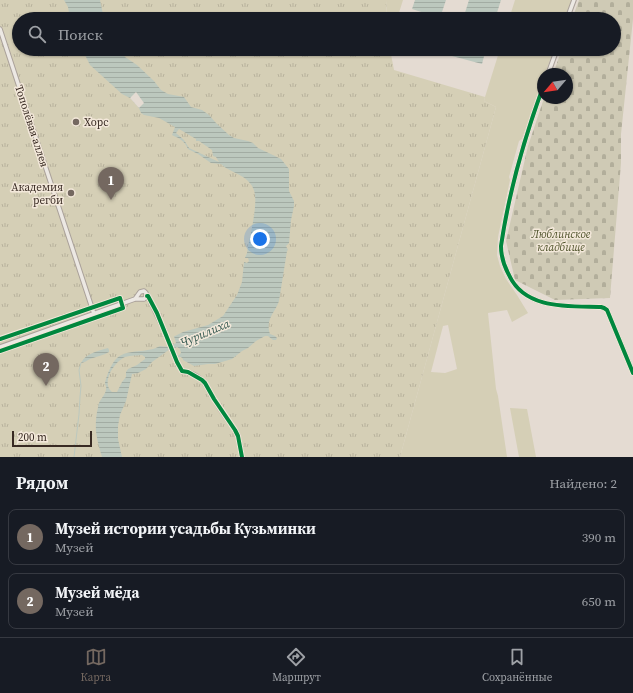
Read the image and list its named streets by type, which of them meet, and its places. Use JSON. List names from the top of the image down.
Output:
{
  "streets": {
    "street": ["Тополёвая аллея"]
  },
  "water": ["Чурилиха"],
  "parks": ["Люблинское кладбище"],
  "places": ["Хорс", "Академия регби"],
  "scale_bar": "200 m",
  "north": "bottom left",
  "page": {
    "search": "Поиск",
    "pins": ["1", "2"],
    "scale": "200 m",
    "heading": ["Рядом", "Найдено: 2"],
    "list": [
      {
        "mark": "1",
        "name": "Музей истории усадьбы Кузьминки",
        "note": "Музей",
        "value": "390 m"
      },
      {
        "mark": "2",
        "name": "Музей мёда",
        "note": "Музей",
        "value": "650 m"
      }
    ],
    "nav": ["Карта", "Маршрут", "Сохранённые"]
  }
}
